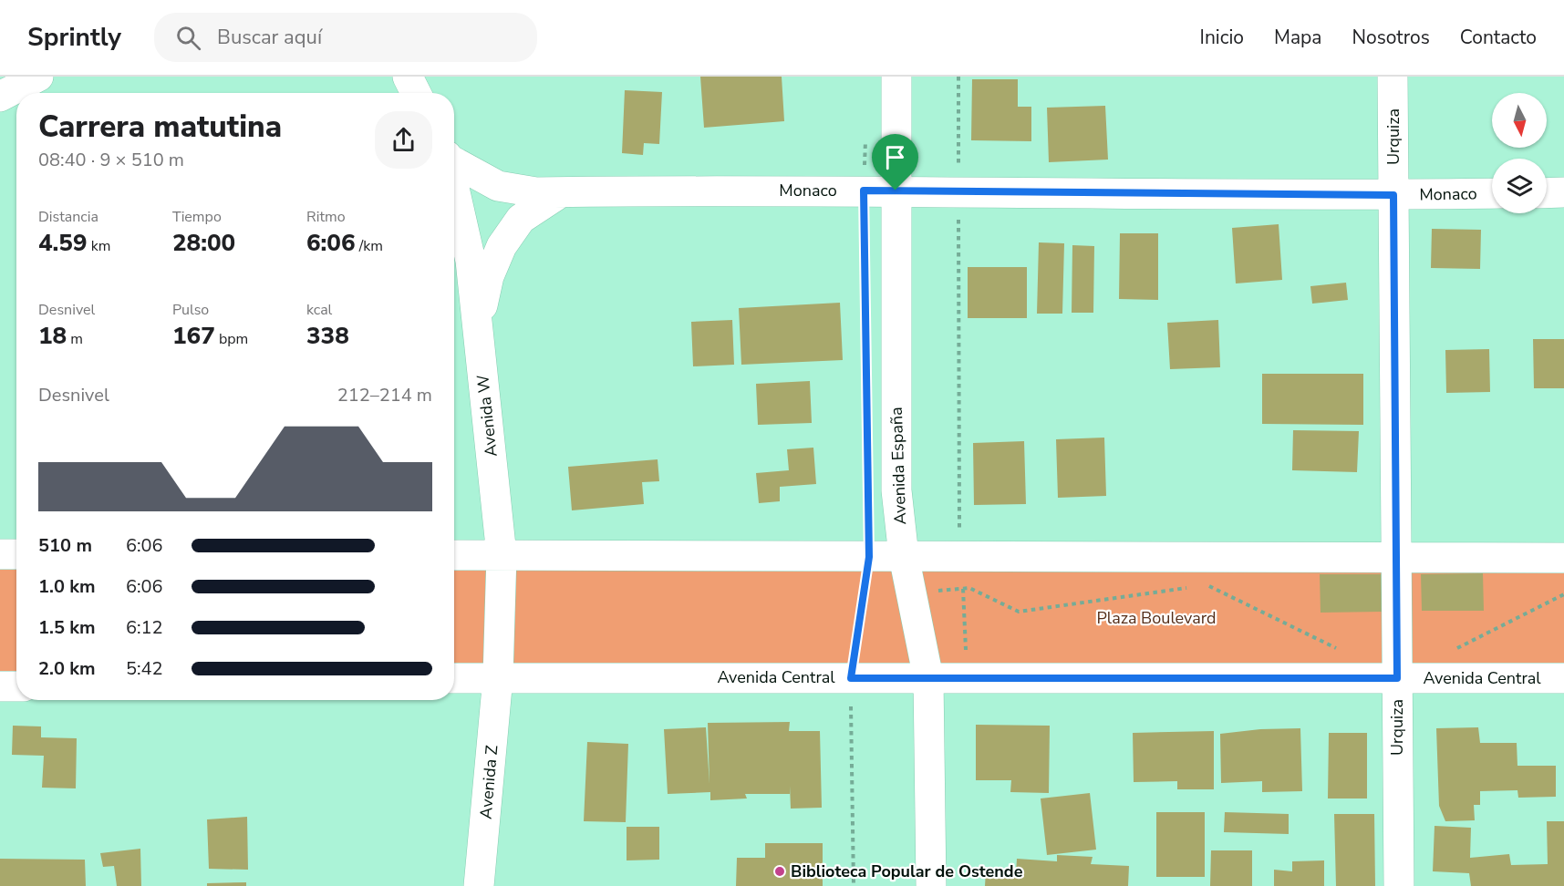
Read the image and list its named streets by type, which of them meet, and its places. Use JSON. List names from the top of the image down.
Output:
{
  "streets": {
    "street": [
      "Urquiza",
      "Monaco",
      "Avenida W",
      "Avenida España",
      "Avenida Central",
      "Avenida Z"
    ]
  },
  "crossings": [
    ["Urquiza", "Monaco"],
    ["Urquiza", "Avenida Central"],
    ["Monaco", "Avenida España"],
    ["Avenida W", "Avenida Central"],
    ["Avenida W", "Avenida Z"],
    ["Avenida España", "Avenida Central"],
    ["Avenida Central", "Avenida Z"]
  ],
  "parks": ["Plaza Boulevard"],
  "places": ["Biblioteca Popular de Ostende"],
  "north": "bottom",
  "page": {
    "header": "Sprintly",
    "search": "Buscar aquí",
    "nav": [
      "Inicio",
      "Mapa",
      "Nosotros",
      "Contacto"
    ],
    "heading": ["Carrera matutina", "08:40 · 9 × 510 m"],
    "stats": [
      ["Distancia", "4.59 km"],
      ["Tiempo", "28:00"],
      ["Ritmo", "6:06 /km"],
      ["Desnivel", "18 m"],
      ["Pulso", "167 bpm"],
      ["kcal", "338"]
    ],
    "chart": ["Desnivel", "212–214 m"],
    "list": [
      {
        "name": "510 m",
        "note": "6:06"
      },
      {
        "name": "1.0 km",
        "note": "6:06"
      },
      {
        "name": "1.5 km",
        "note": "6:12"
      },
      {
        "name": "2.0 km",
        "note": "5:42"
      }
    ]
  }
}
